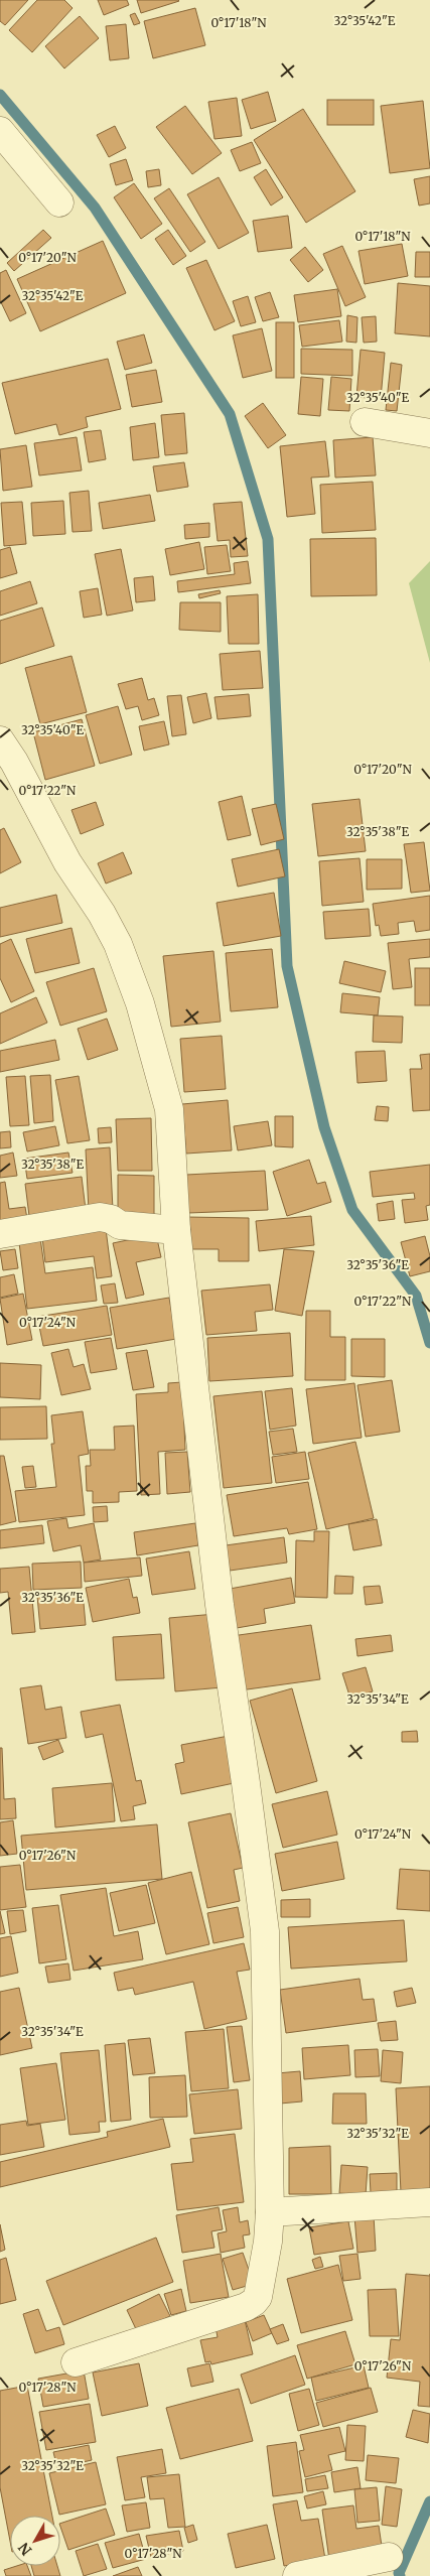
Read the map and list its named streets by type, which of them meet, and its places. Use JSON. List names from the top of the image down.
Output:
{
  "north": "bottom left",
  "coordinates": [
    "32°35'42\"E",
    "0°17'18\"N",
    "0°17'20\"N",
    "32°35'40\"E",
    "0°17'22\"N",
    "32°35'38\"E",
    "32°35'36\"E",
    "0°17'24\"N",
    "32°35'34\"E",
    "0°17'26\"N",
    "32°35'32\"E",
    "0°17'28\"N"
  ]
}
